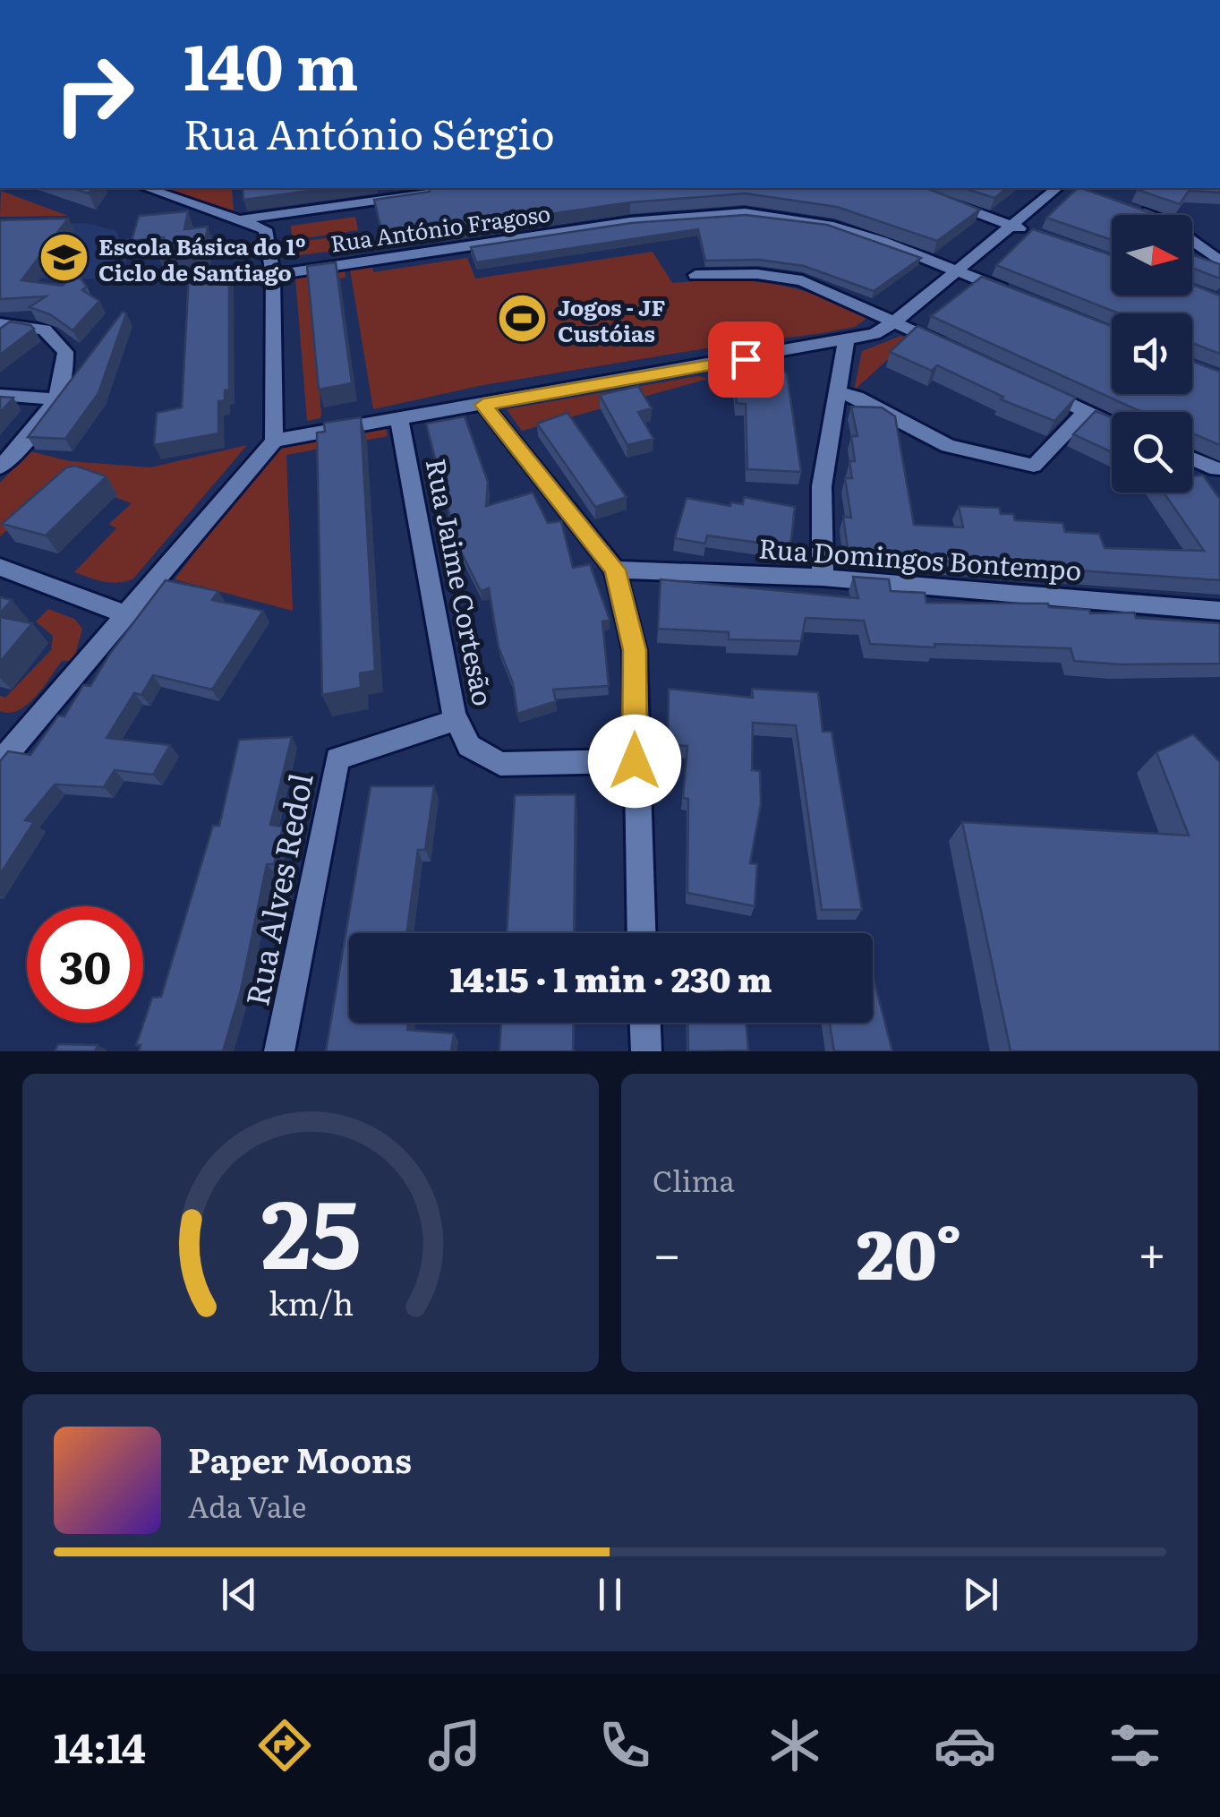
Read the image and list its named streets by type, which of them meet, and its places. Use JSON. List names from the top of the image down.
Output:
{
  "streets": {
    "street": [
      "Rua António Fragoso",
      "Rua Domingos Bontempo",
      "Rua Jaime Cortesão",
      "Rua Alves Redol"
    ]
  },
  "crossings": [
    ["Rua Jaime Cortesão", "Rua Alves Redol"]
  ],
  "places": {
    "school or university": ["Escola Básica do 1º Ciclo de Santiago"],
    "sports": ["Jogos - JF Custóias"]
  },
  "north": "right",
  "page": {
    "turn": ["140 m", "Rua António Sérgio"],
    "limit": "30",
    "trip": "14:15 · 1 min · 230 m",
    "tile": "Clima",
    "heat": ["−", "20°", "+"],
    "song": ["Paper Moons", "Ada Vale"],
    "tabs": "14:14",
    "gauge": ["25", "km/h"]
  }
}
